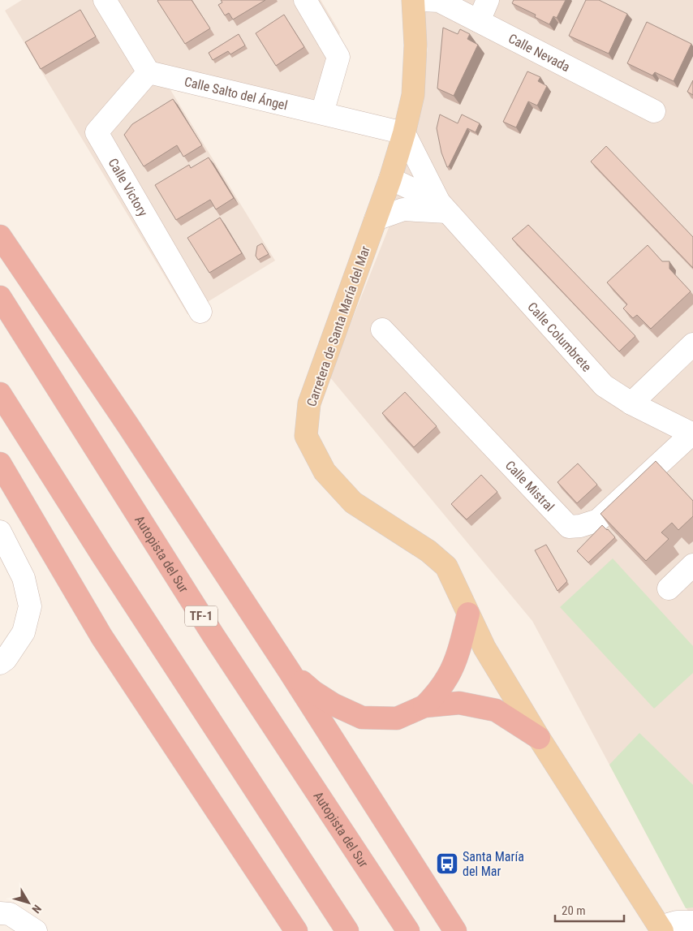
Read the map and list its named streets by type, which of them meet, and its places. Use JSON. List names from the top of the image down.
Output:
{
  "streets": {
    "highway": ["Autopista del Sur", "TF-1"],
    "main road": ["Carretera de Santa María del Mar"],
    "street": [
      "Calle Nevada",
      "Calle Salto del Ángel",
      "Calle Victory",
      "Calle Columbrete",
      "Calle Mistral"
    ]
  },
  "crossings": [
    ["Calle Salto del Ángel", "Calle Victory"],
    ["Calle Salto del Ángel", "Carretera de Santa María del Mar"],
    ["Calle Salto del Ángel", "Calle Columbrete"],
    ["Carretera de Santa María del Mar", "Calle Columbrete"],
    ["Calle Columbrete", "Calle Mistral"]
  ],
  "places": {
    "bus stop": ["Santa María del Mar"]
  },
  "scale_bar": "20 m",
  "north": "bottom right"
}
